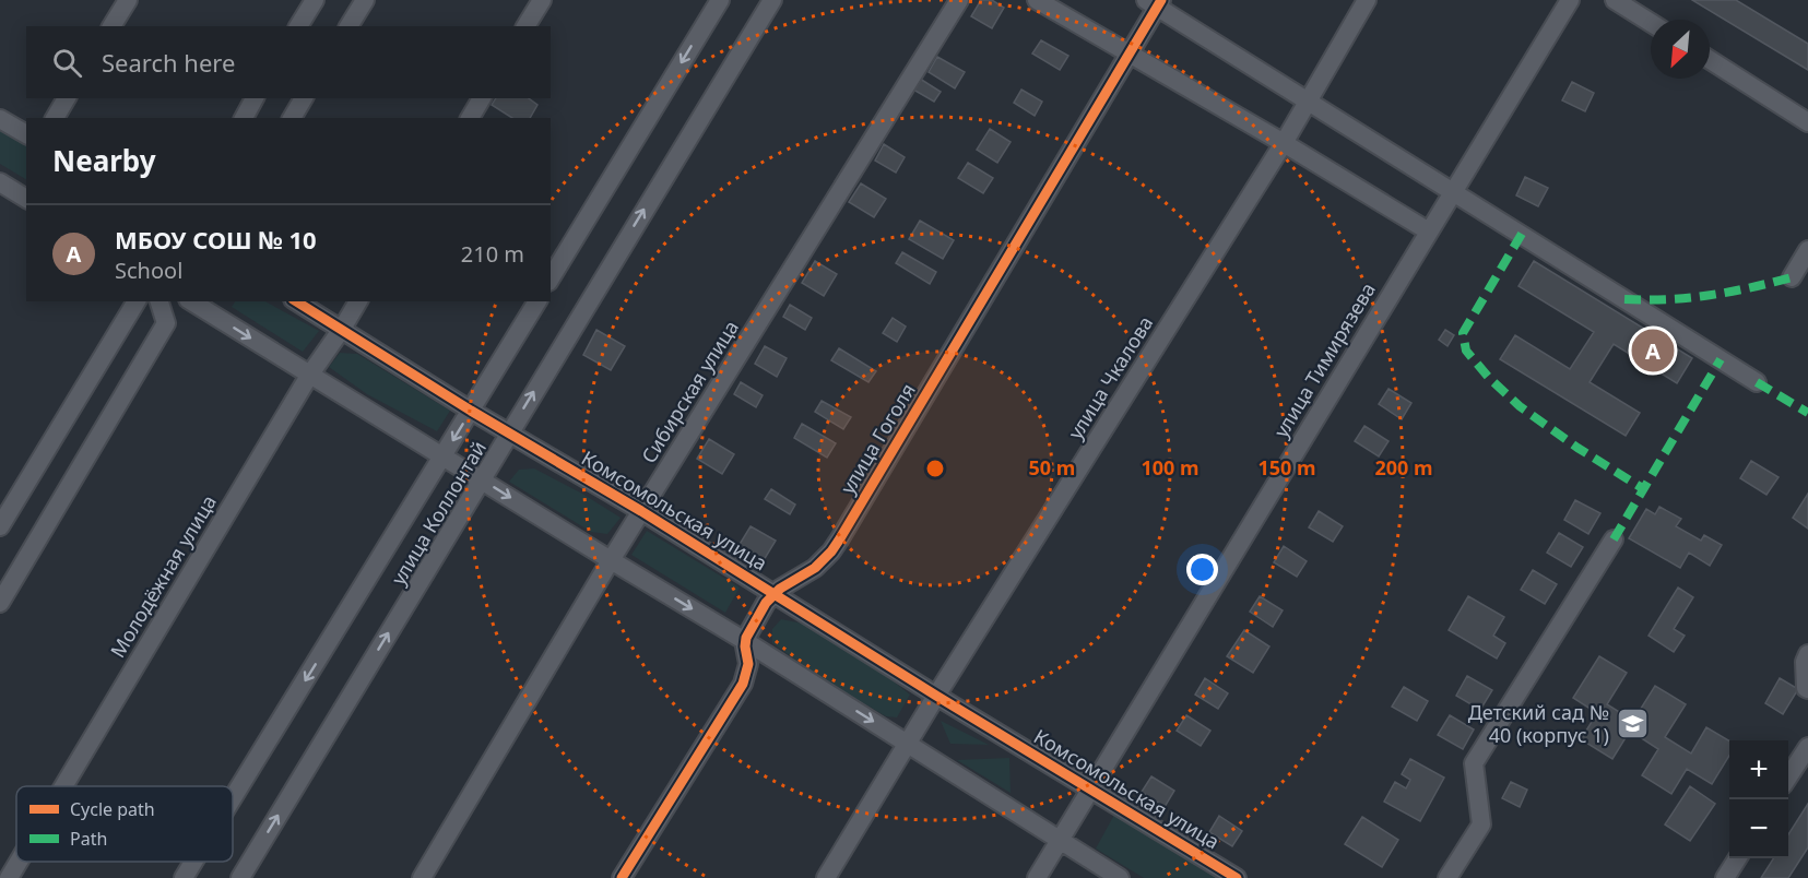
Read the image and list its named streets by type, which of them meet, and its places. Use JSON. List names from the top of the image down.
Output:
{
  "streets": {
    "street": [
      "улица Тимирязева",
      "улица Чкалова",
      "Сибирская улица",
      "улица Гоголя",
      "Комсомольская улица",
      "улица Коллонтай",
      "Молодёжная улица"
    ]
  },
  "crossings": [
    ["улица Тимирязева", "Комсомольская улица"],
    ["улица Чкалова", "Комсомольская улица"],
    ["Сибирская улица", "Комсомольская улица"],
    ["улица Гоголя", "Комсомольская улица"],
    ["Комсомольская улица", "улица Коллонтай"],
    ["Комсомольская улица", "Молодёжная улица"]
  ],
  "places": {
    "school or university": ["Детский сад № 40 (корпус 1)"]
  },
  "legend": ["Cycle path", "Path"],
  "north": "bottom left",
  "page": {
    "search": "Search here",
    "heading": "Nearby",
    "list": [
      {
        "mark": "A",
        "name": "МБОУ СОШ № 10",
        "note": "School",
        "value": "210 m"
      }
    ],
    "pins": "A",
    "map_buttons": ["+", "−"]
  },
  "rings": [
    "50 m",
    "100 m",
    "150 m",
    "200 m"
  ]
}
